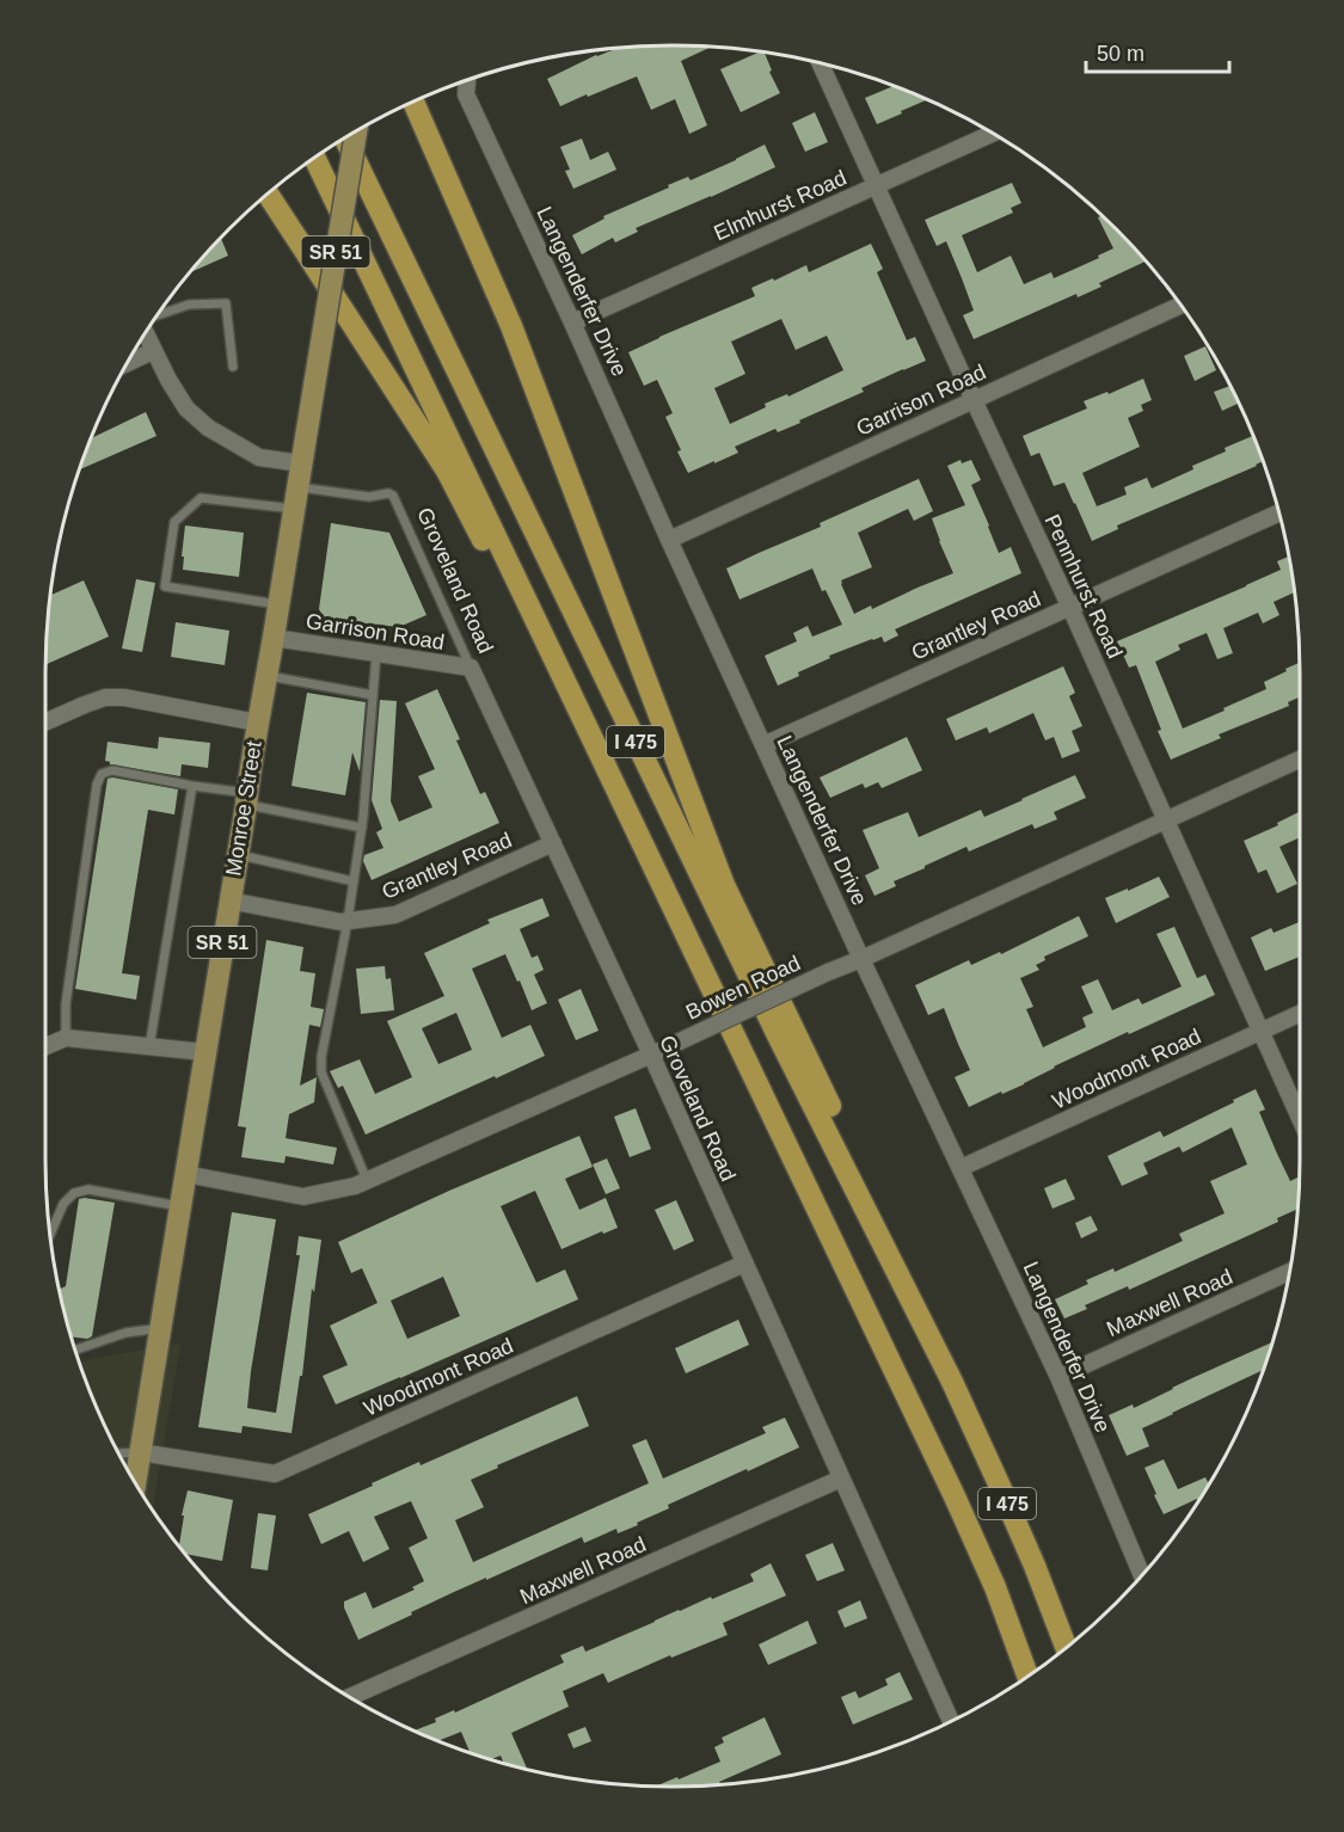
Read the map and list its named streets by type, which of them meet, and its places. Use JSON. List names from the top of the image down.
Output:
{
  "streets": {
    "highway": ["I 475"],
    "main road": ["SR 51", "Monroe Street"],
    "street": [
      "Elmhurst Road",
      "Langenderfer Drive",
      "Garrison Road",
      "Groveland Road",
      "Pennhurst Road",
      "Grantley Road",
      "Bowen Road",
      "Woodmont Road",
      "Maxwell Road"
    ]
  },
  "crossings": [
    ["Elmhurst Road", "Langenderfer Drive"],
    ["Elmhurst Road", "Pennhurst Road"],
    ["Langenderfer Drive", "Garrison Road"],
    ["Langenderfer Drive", "Grantley Road"],
    ["Langenderfer Drive", "Bowen Road"],
    ["Langenderfer Drive", "Woodmont Road"],
    ["Langenderfer Drive", "Maxwell Road"],
    ["Garrison Road", "Groveland Road"],
    ["Garrison Road", "Pennhurst Road"],
    ["Garrison Road", "Monroe Street"],
    ["Groveland Road", "Grantley Road"],
    ["Groveland Road", "Monroe Street"],
    ["Groveland Road", "Bowen Road"],
    ["Groveland Road", "Woodmont Road"],
    ["Groveland Road", "Maxwell Road"],
    ["Pennhurst Road", "Grantley Road"],
    ["Pennhurst Road", "Bowen Road"],
    ["Pennhurst Road", "Woodmont Road"],
    ["Grantley Road", "Monroe Street"],
    ["Monroe Street", "Bowen Road"],
    ["Monroe Street", "Woodmont Road"]
  ],
  "scale_bar": "50 m"
}
